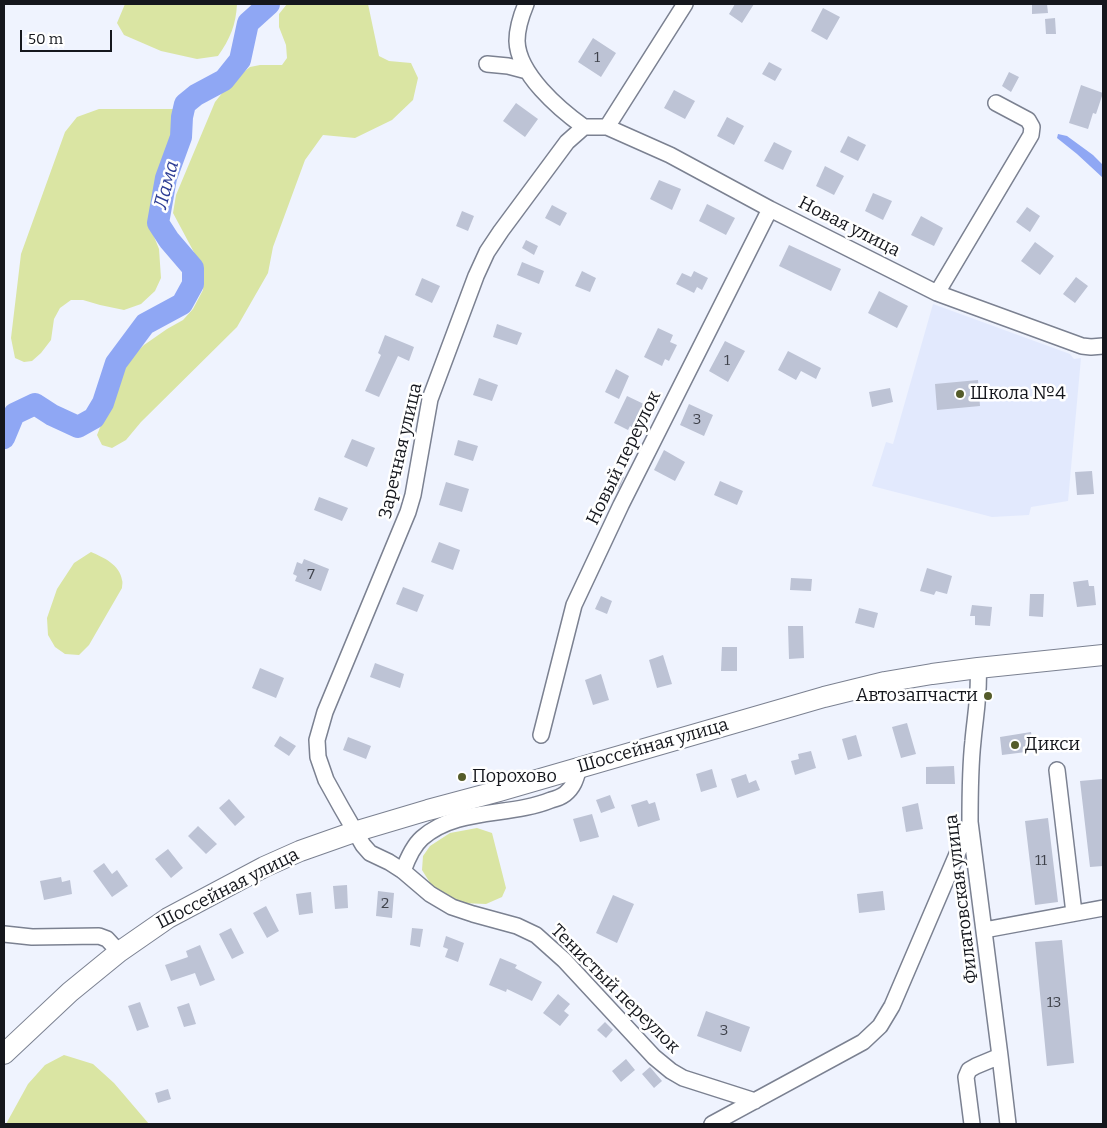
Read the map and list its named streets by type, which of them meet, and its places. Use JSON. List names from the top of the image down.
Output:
{
  "streets": {
    "main road": ["Шоссейная улица"],
    "street": [
      "Новая улица",
      "Заречная улица",
      "Новый переулок",
      "Филатовская улица",
      "Тенистый переулок"
    ]
  },
  "crossings": [
    ["Новая улица", "Заречная улица"],
    ["Новая улица", "Новый переулок"],
    ["Заречная улица", "Шоссейная улица"],
    ["Заречная улица", "Тенистый переулок"],
    ["Шоссейная улица", "Филатовская улица"],
    ["Шоссейная улица", "Тенистый переулок"]
  ],
  "water": ["Лама"],
  "places": [
    "Школа №4",
    "Автозапчасти",
    "Дикси",
    "Порохово"
  ],
  "house_numbers": [
    "1",
    "1",
    "3",
    "7",
    "11",
    "2",
    "13",
    "3"
  ],
  "scale_bar": "50 m"
}
